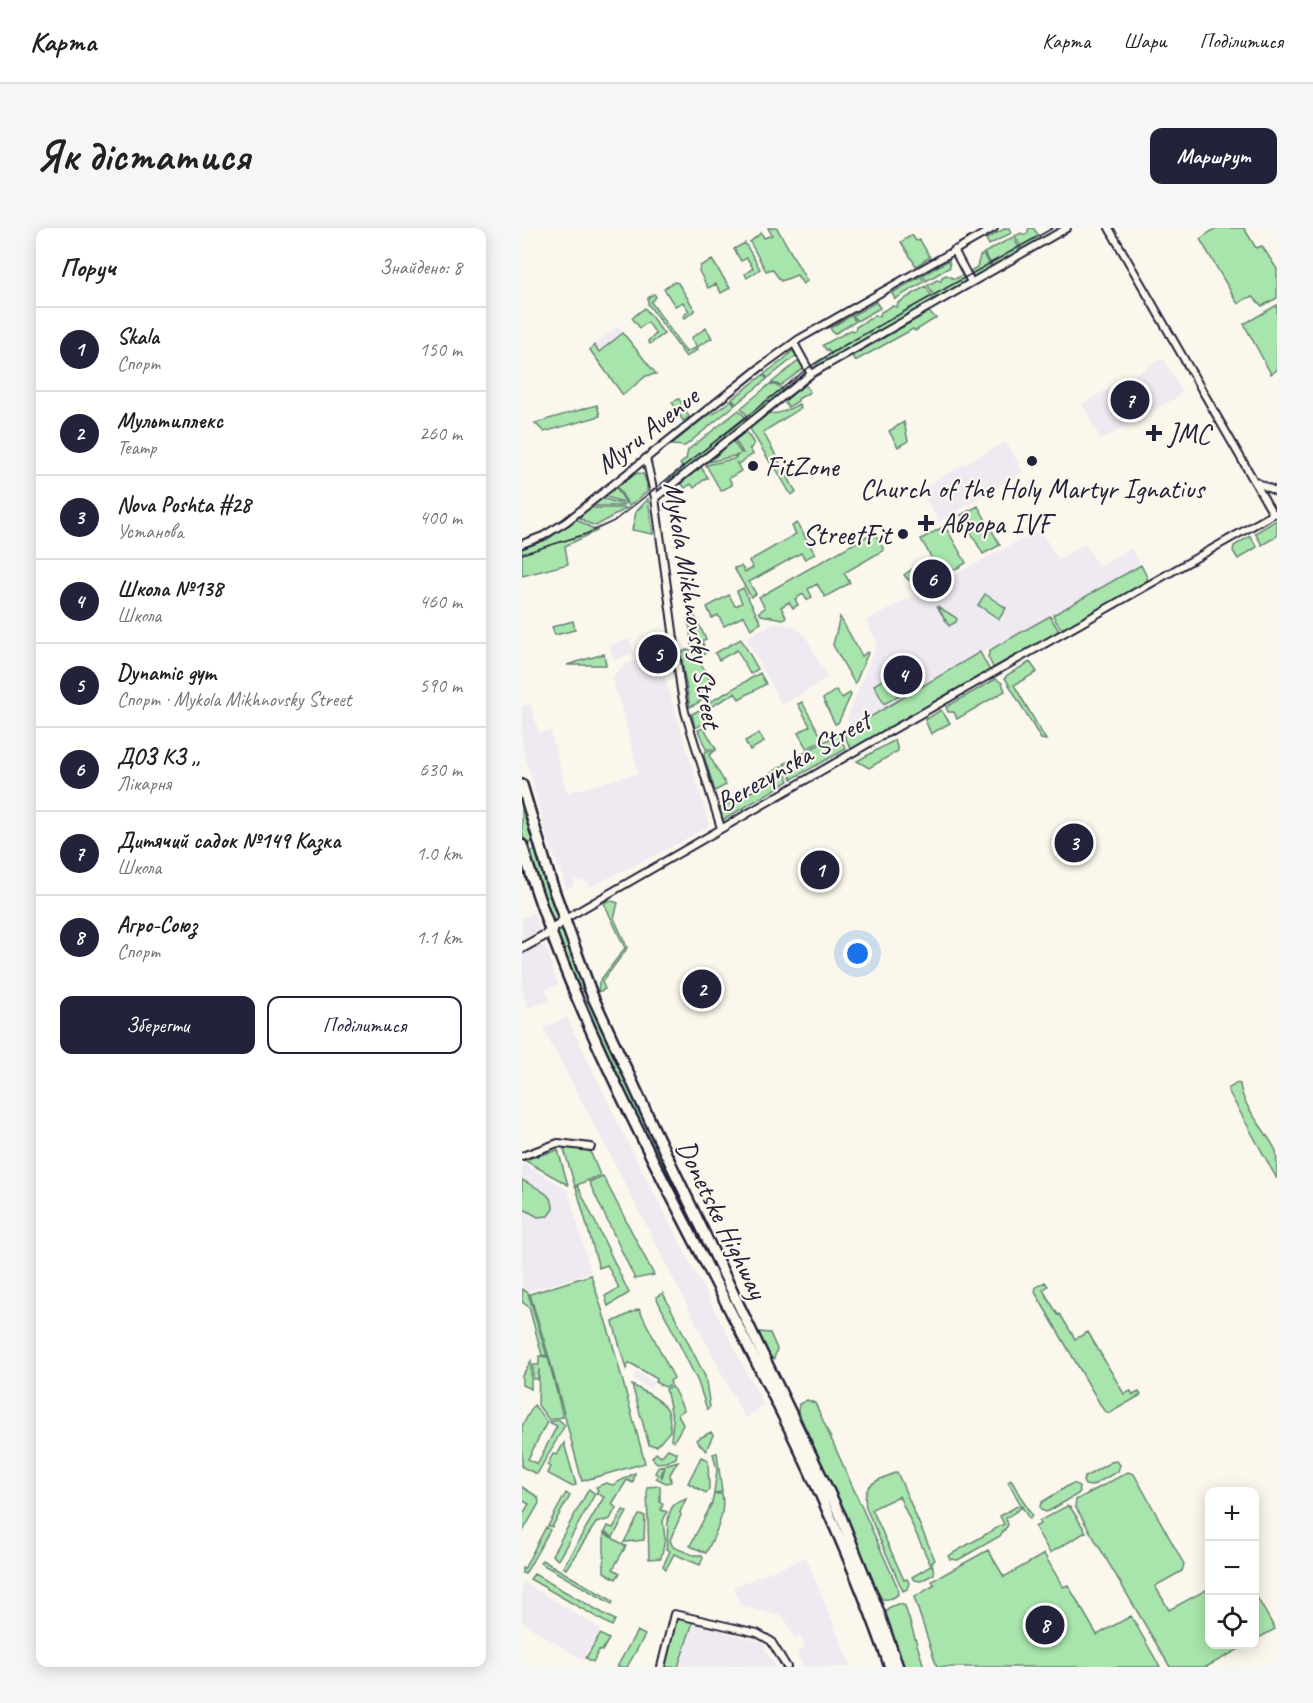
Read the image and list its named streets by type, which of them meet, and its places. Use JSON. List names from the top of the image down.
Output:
{
  "streets": {
    "highway": ["Donetske Highway"],
    "main road": ["Berezynska Street"],
    "street": ["Myru Avenue", "Mykola Mikhnovsky Street"]
  },
  "crossings": [
    ["Myru Avenue", "Mykola Mikhnovsky Street"],
    ["Mykola Mikhnovsky Street", "Berezynska Street"],
    ["Berezynska Street", "Donetske Highway"]
  ],
  "places": {
    "health": ["JMC", "Аврора IVF"],
    "other": ["Church of the Holy Martyr Ignatius", "FitZone", "StreetFit"]
  },
  "page": {
    "header": "Карта",
    "nav": ["Карта", "Шари", "Поділитися"],
    "buttons": [
      "Маршрут",
      ["Зберегти", "Поділитися"]
    ],
    "title": "Як дістатися",
    "heading": ["Поруч", "Знайдено: 8"],
    "list": [
      {
        "mark": "1",
        "name": "Skala",
        "note": "Спорт",
        "value": "150 m"
      },
      {
        "mark": "2",
        "name": "Мультиплекс",
        "note": "Театр",
        "value": "260 m"
      },
      {
        "mark": "3",
        "name": "Nova Poshta #28",
        "note": "Установа",
        "value": "400 m"
      },
      {
        "mark": "4",
        "name": "Школа №138",
        "note": "Школа",
        "value": "460 m"
      },
      {
        "mark": "5",
        "name": "Dynamic gym",
        "note": "Спорт · Mykola Mikhnovsky Street",
        "value": "590 m"
      },
      {
        "mark": "6",
        "name": "ДОЗ КЗ ,,",
        "note": "Лікарня",
        "value": "630 m"
      },
      {
        "mark": "7",
        "name": "Дитячий садок №149 Казка",
        "note": "Школа",
        "value": "1.0 km"
      },
      {
        "mark": "8",
        "name": "Агро-Союз",
        "note": "Спорт",
        "value": "1.1 km"
      }
    ],
    "pins": [
      "7",
      "6",
      "5",
      "4",
      "3",
      "1",
      "2",
      "8"
    ],
    "map_buttons": ["+", "−"]
  }
}
